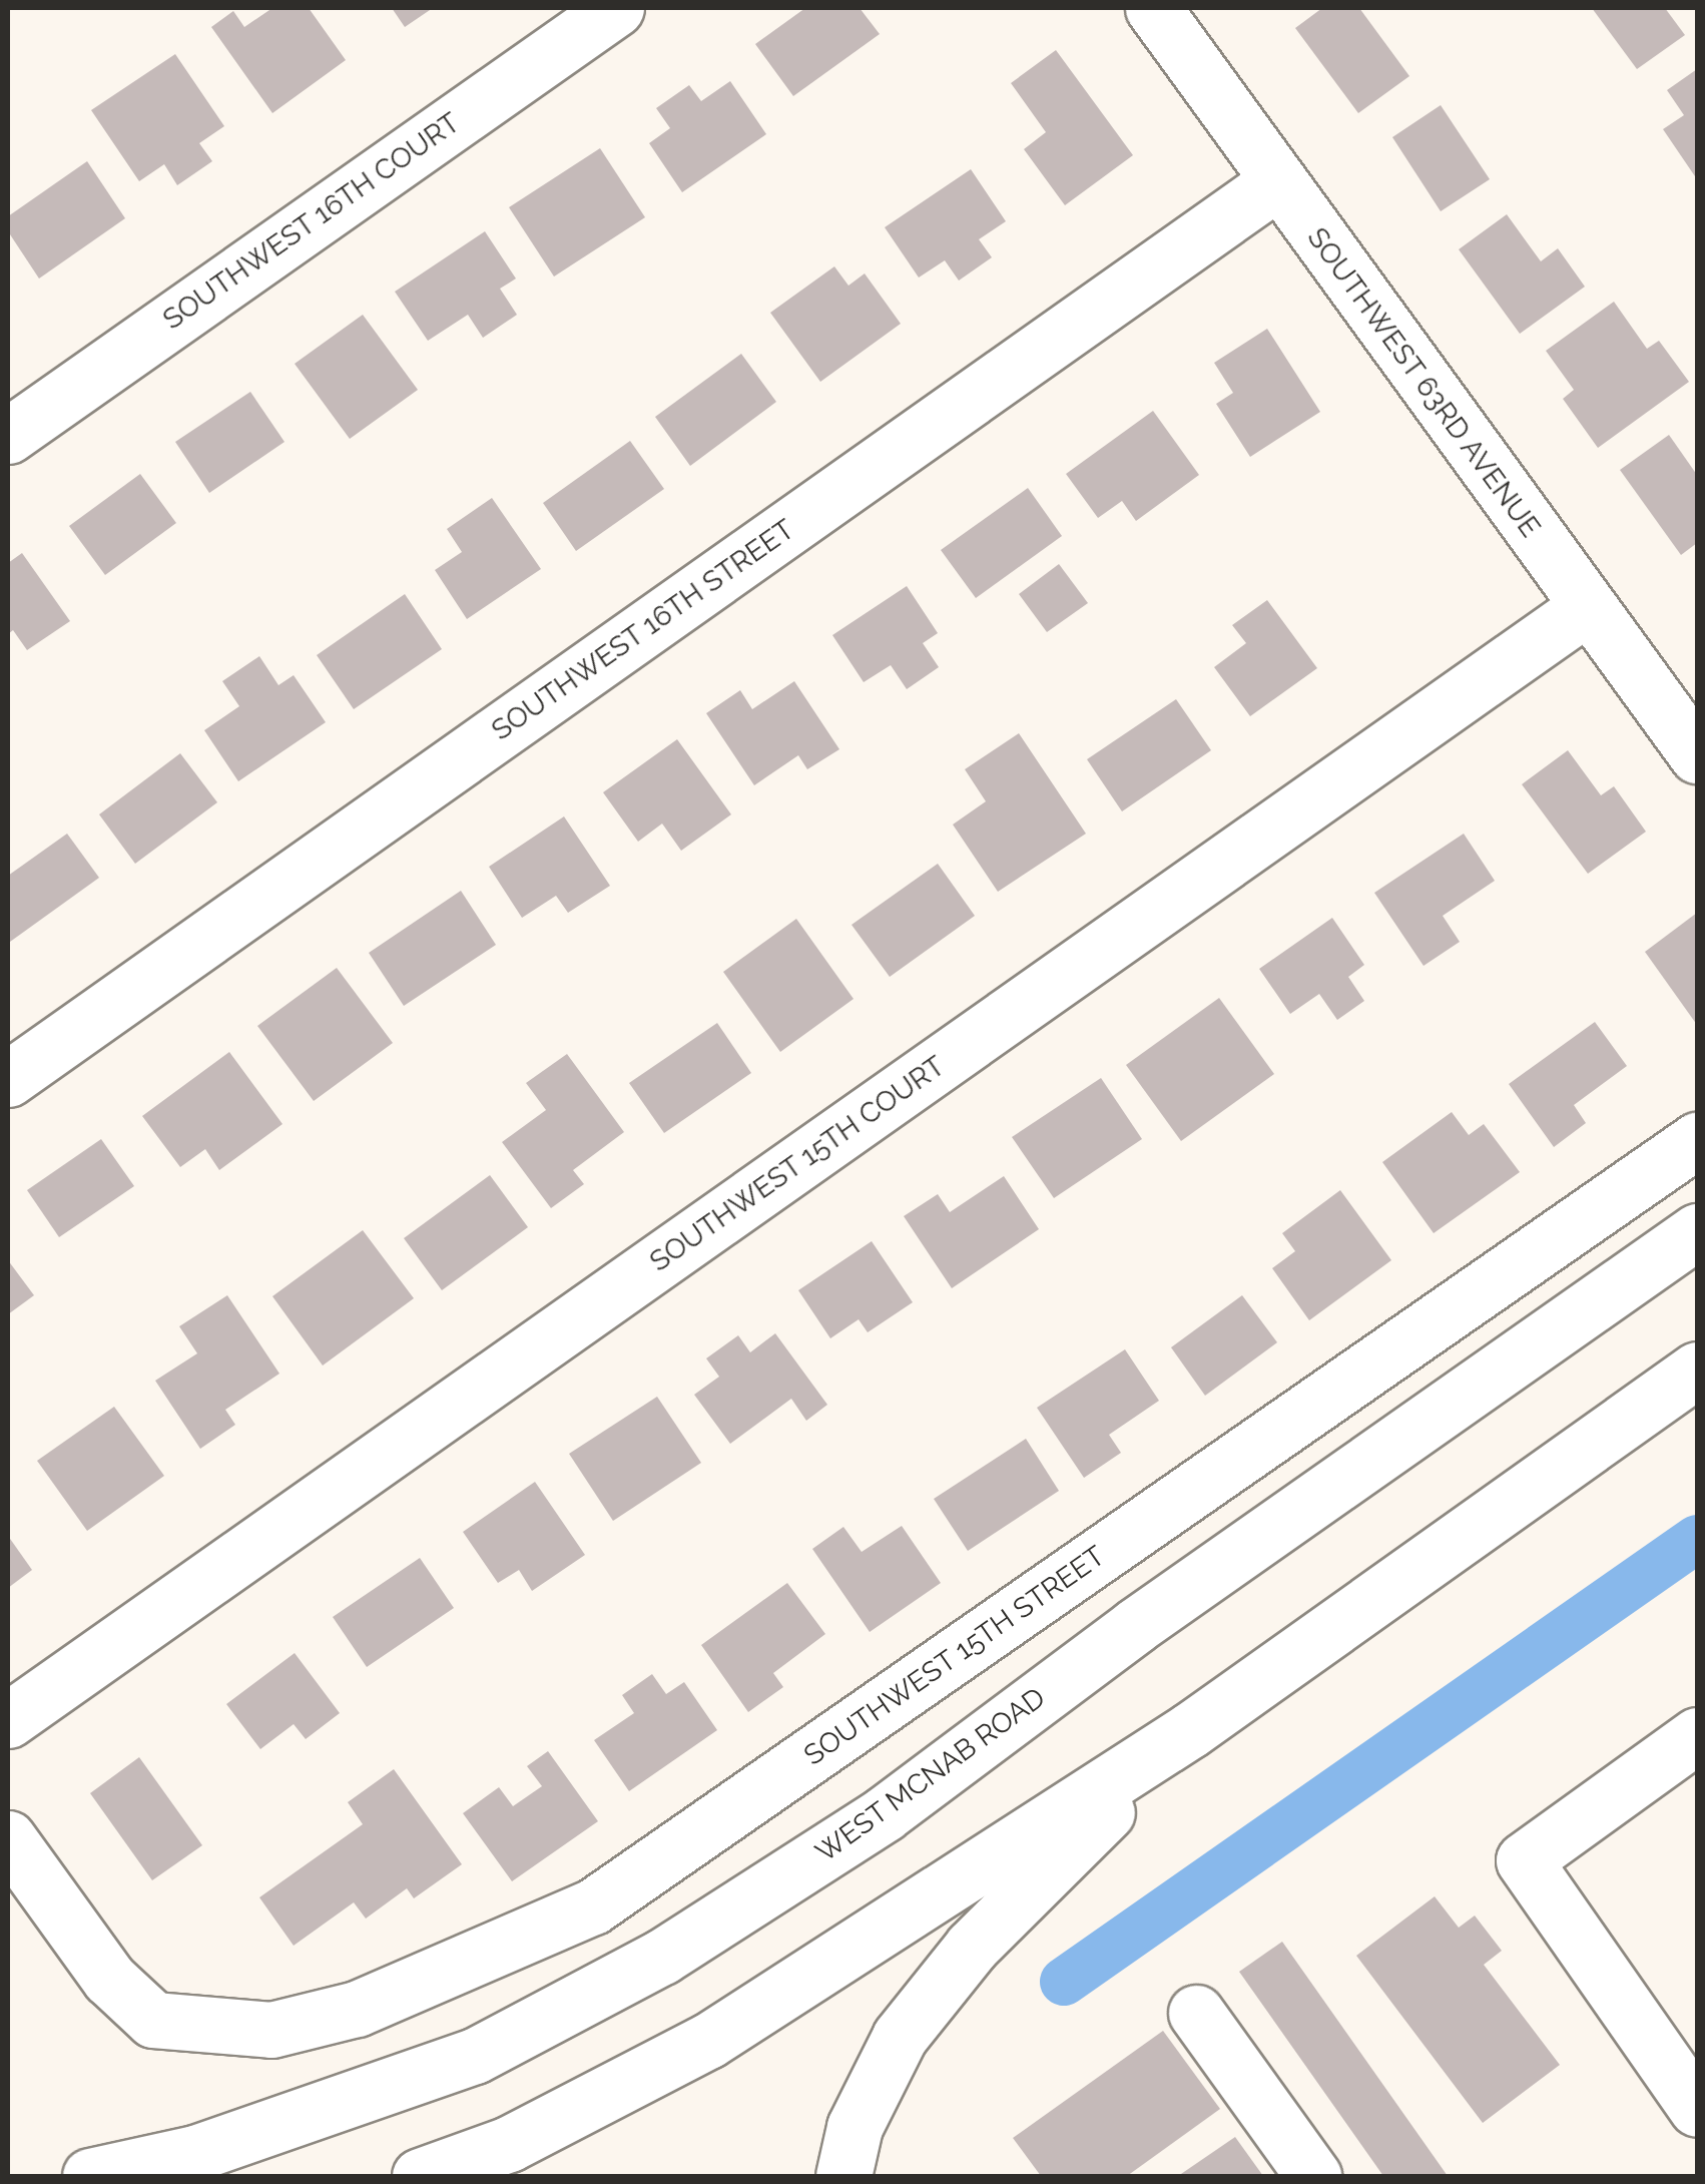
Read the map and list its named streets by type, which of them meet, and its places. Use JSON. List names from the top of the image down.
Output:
{
  "streets": {
    "street": [
      "SOUTHWEST 16TH COURT",
      "SOUTHWEST 63RD AVENUE",
      "SOUTHWEST 16TH STREET",
      "SOUTHWEST 15TH COURT",
      "SOUTHWEST 15TH STREET",
      "WEST MCNAB ROAD"
    ]
  },
  "crossings": [
    ["SOUTHWEST 63RD AVENUE", "SOUTHWEST 16TH STREET"],
    ["SOUTHWEST 63RD AVENUE", "SOUTHWEST 15TH COURT"]
  ]
}
